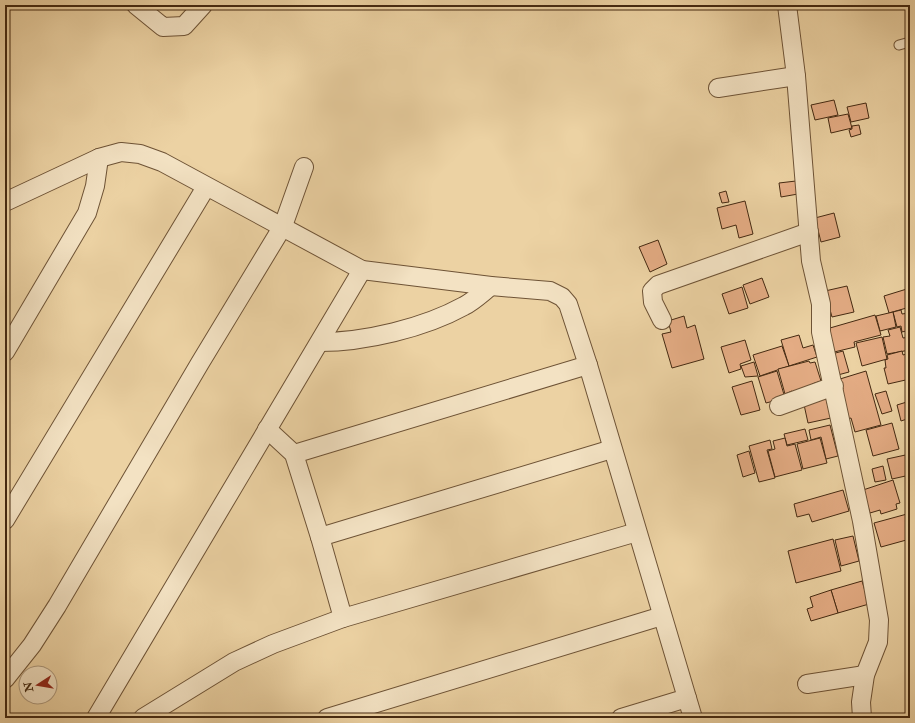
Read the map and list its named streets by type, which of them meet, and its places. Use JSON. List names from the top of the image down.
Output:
{
  "north": "left"
}
